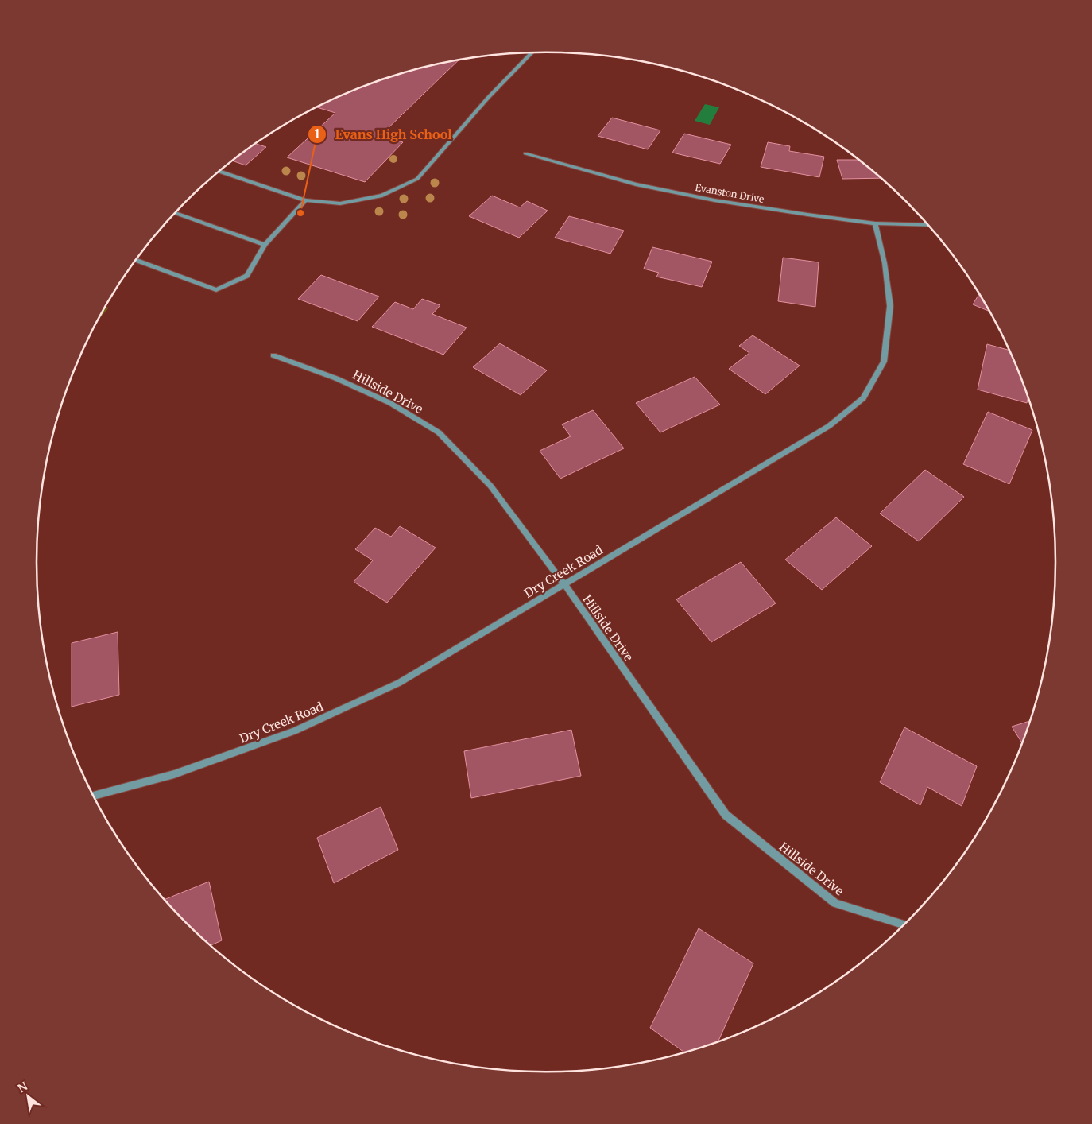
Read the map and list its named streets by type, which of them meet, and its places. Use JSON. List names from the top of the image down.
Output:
{
  "streets": {
    "street": ["Evanston Drive", "Hillside Drive", "Dry Creek Road"]
  },
  "crossings": [
    ["Evanston Drive", "Dry Creek Road"],
    ["Hillside Drive", "Dry Creek Road"]
  ],
  "places": ["Evans High School"],
  "north": "top left"
}
